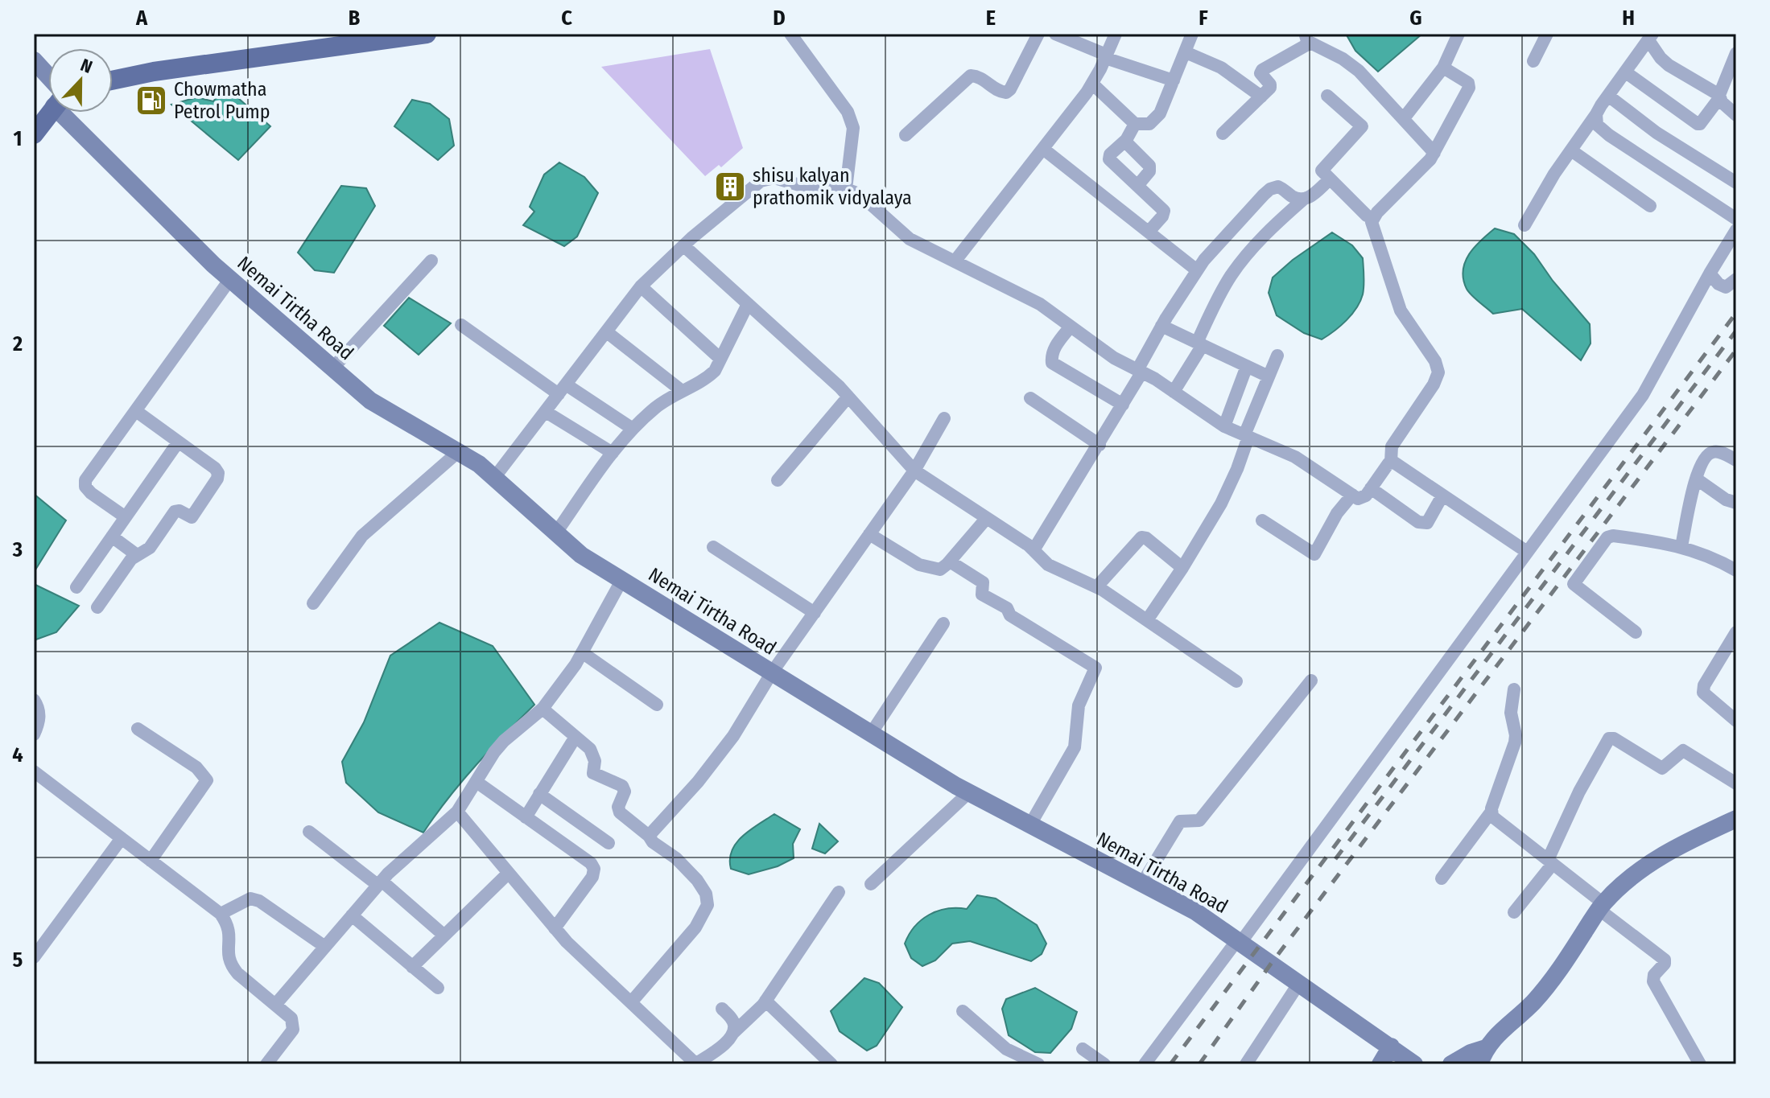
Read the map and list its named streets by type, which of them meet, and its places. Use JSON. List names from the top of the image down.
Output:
{
  "streets": {
    "street": ["Nemai Tirtha Road"]
  },
  "places": {
    "fuel station": ["Chowmatha Petrol Pump"],
    "building": ["shisu kalyan prathomik vidyalaya"]
  },
  "north": "top",
  "grid": {
    "columns": [
      "A",
      "B",
      "C",
      "D",
      "E",
      "F",
      "G",
      "H"
    ],
    "rows": [
      "1",
      "2",
      "3",
      "4",
      "5"
    ]
  }
}
